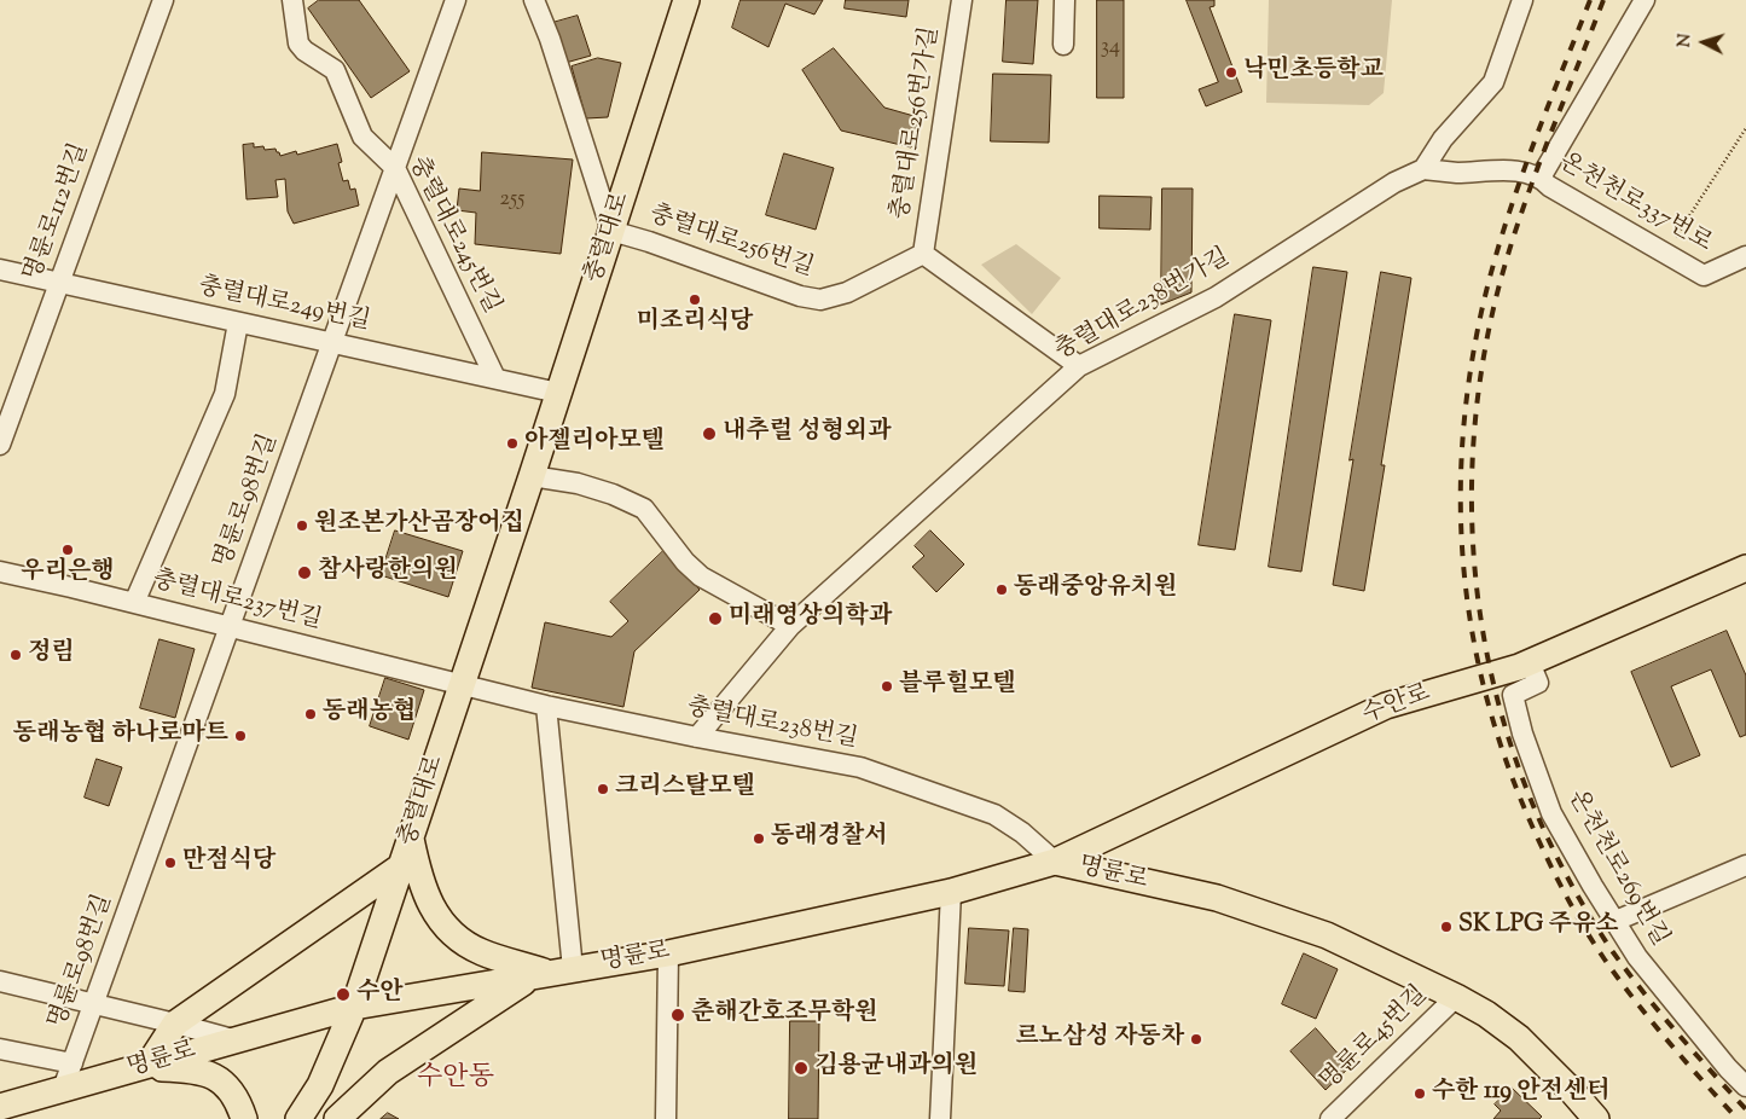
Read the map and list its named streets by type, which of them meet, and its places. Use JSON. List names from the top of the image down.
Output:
{
  "streets": {
    "main road": ["충렬대로", "수안로", "명륜로"],
    "street": [
      "충렬대로256번가길",
      "온천천로337번로",
      "명륜로112번길",
      "충렬대로245번길",
      "충렬대로256번길",
      "충렬대로249번길",
      "충렬대로238번가길",
      "명륜로98번길",
      "충렬대로237번길",
      "충렬대로238번길",
      "온천천로269번길",
      "명륜로45번길"
    ]
  },
  "crossings": [
    ["충렬대로256번가길", "충렬대로256번길"],
    ["온천천로337번로", "충렬대로238번가길"],
    ["명륜로112번길", "충렬대로249번길"],
    ["충렬대로245번길", "충렬대로249번길"],
    ["충렬대로245번길", "명륜로98번길"],
    ["충렬대로", "충렬대로256번길"],
    ["충렬대로", "충렬대로249번길"],
    ["충렬대로", "충렬대로237번길"],
    ["충렬대로", "충렬대로238번길"],
    ["충렬대로", "명륜로"],
    ["충렬대로249번길", "명륜로98번길"],
    ["충렬대로238번가길", "충렬대로238번길"],
    ["명륜로98번길", "충렬대로237번길"],
    ["명륜로98번길", "명륜로"],
    ["충렬대로237번길", "충렬대로238번길"],
    ["수안로", "충렬대로238번길"],
    ["수안로", "온천천로269번길"],
    ["수안로", "명륜로"],
    ["충렬대로238번길", "명륜로"],
    ["명륜로", "명륜로45번길"]
  ],
  "districts": ["수안동"],
  "places": [
    "낙민초등학교",
    "미조리식당",
    "내추럴 성형외과",
    "아젤리아모텔",
    "원조본가산곰장어집",
    "우리은행",
    "참사랑한의원",
    "동래중앙유치원",
    "미래영상의학과",
    "정림",
    "블루힐모텔",
    "동래농협",
    "동래농협 하나로마트",
    "크리스탈모텔",
    "동래경찰서",
    "만점식당",
    "SK LPG 주유소",
    "수안",
    "춘해간호조무학원",
    "르노삼성 자동차",
    "김용균내과의원",
    "수한 119 안전센터"
  ],
  "house_numbers": ["34", "255"],
  "north": "left"
}
